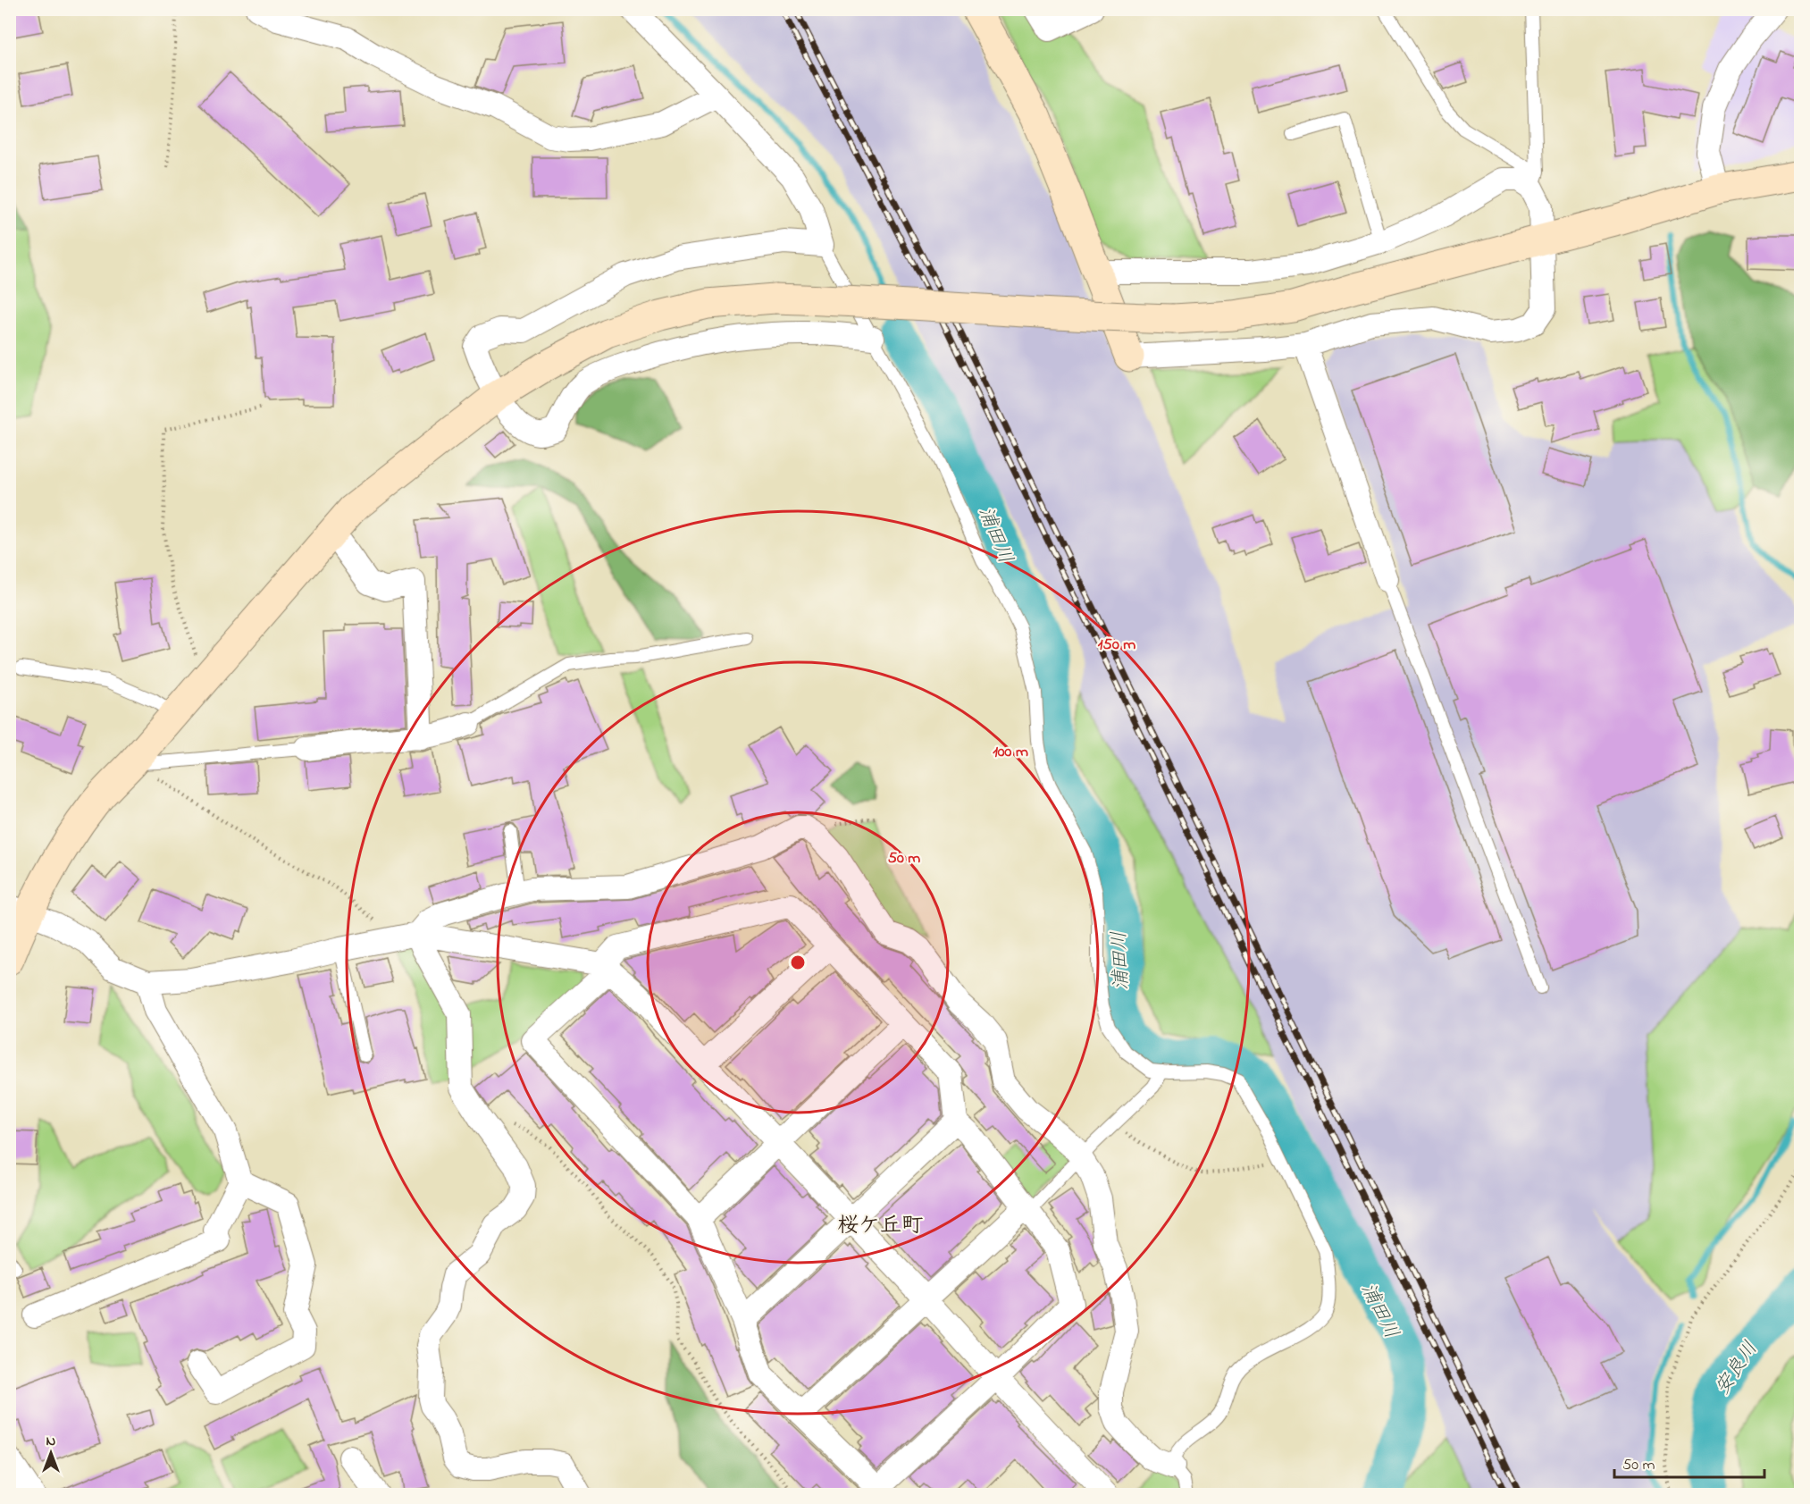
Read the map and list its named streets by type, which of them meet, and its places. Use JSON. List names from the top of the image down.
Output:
{
  "districts": ["桜ケ丘町"],
  "water": ["浦田川", "安良川"],
  "scale_bar": "50 m",
  "north": "top",
  "rings": ["150 m", "100 m", "50 m"]
}
